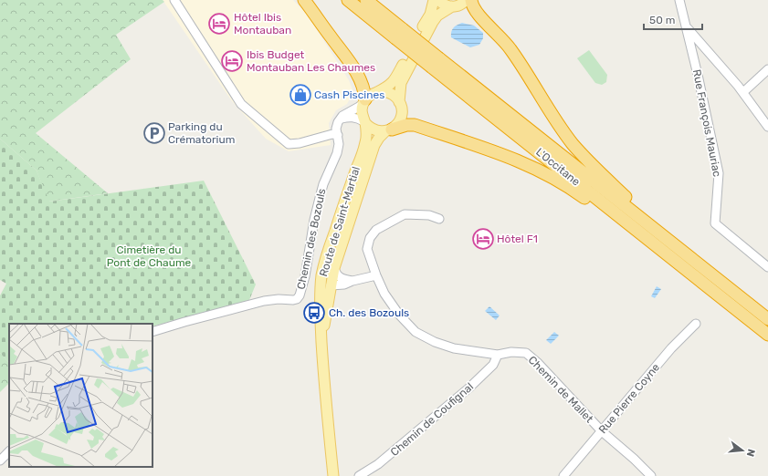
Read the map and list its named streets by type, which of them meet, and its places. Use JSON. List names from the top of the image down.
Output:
{
  "streets": {
    "highway": ["L'Occitane"],
    "main road": ["Route de Saint-Martial"],
    "street": [
      "Rue François Mauriac",
      "Chemin des Bozouls",
      "Chemin de Mallet",
      "Rue Pierre Coyne",
      "Chemin de Coufignal"
    ]
  },
  "crossings": [
    ["Chemin de Mallet", "Rue Pierre Coyne"],
    ["Chemin de Mallet", "Chemin de Coufignal"]
  ],
  "parks": ["Cimetière du Pont de Chaume"],
  "places": {
    "hotel": ["Hôtel Ibis Montauban", "Ibis Budget Montauban Les Chaumes", "Hôtel F1"],
    "shop": ["Cash Piscines"],
    "parking": ["Parking du Crématorium"],
    "bus stop": ["Ch. des Bozouls"]
  },
  "scale_bar": "50 m",
  "north": "right"
}
